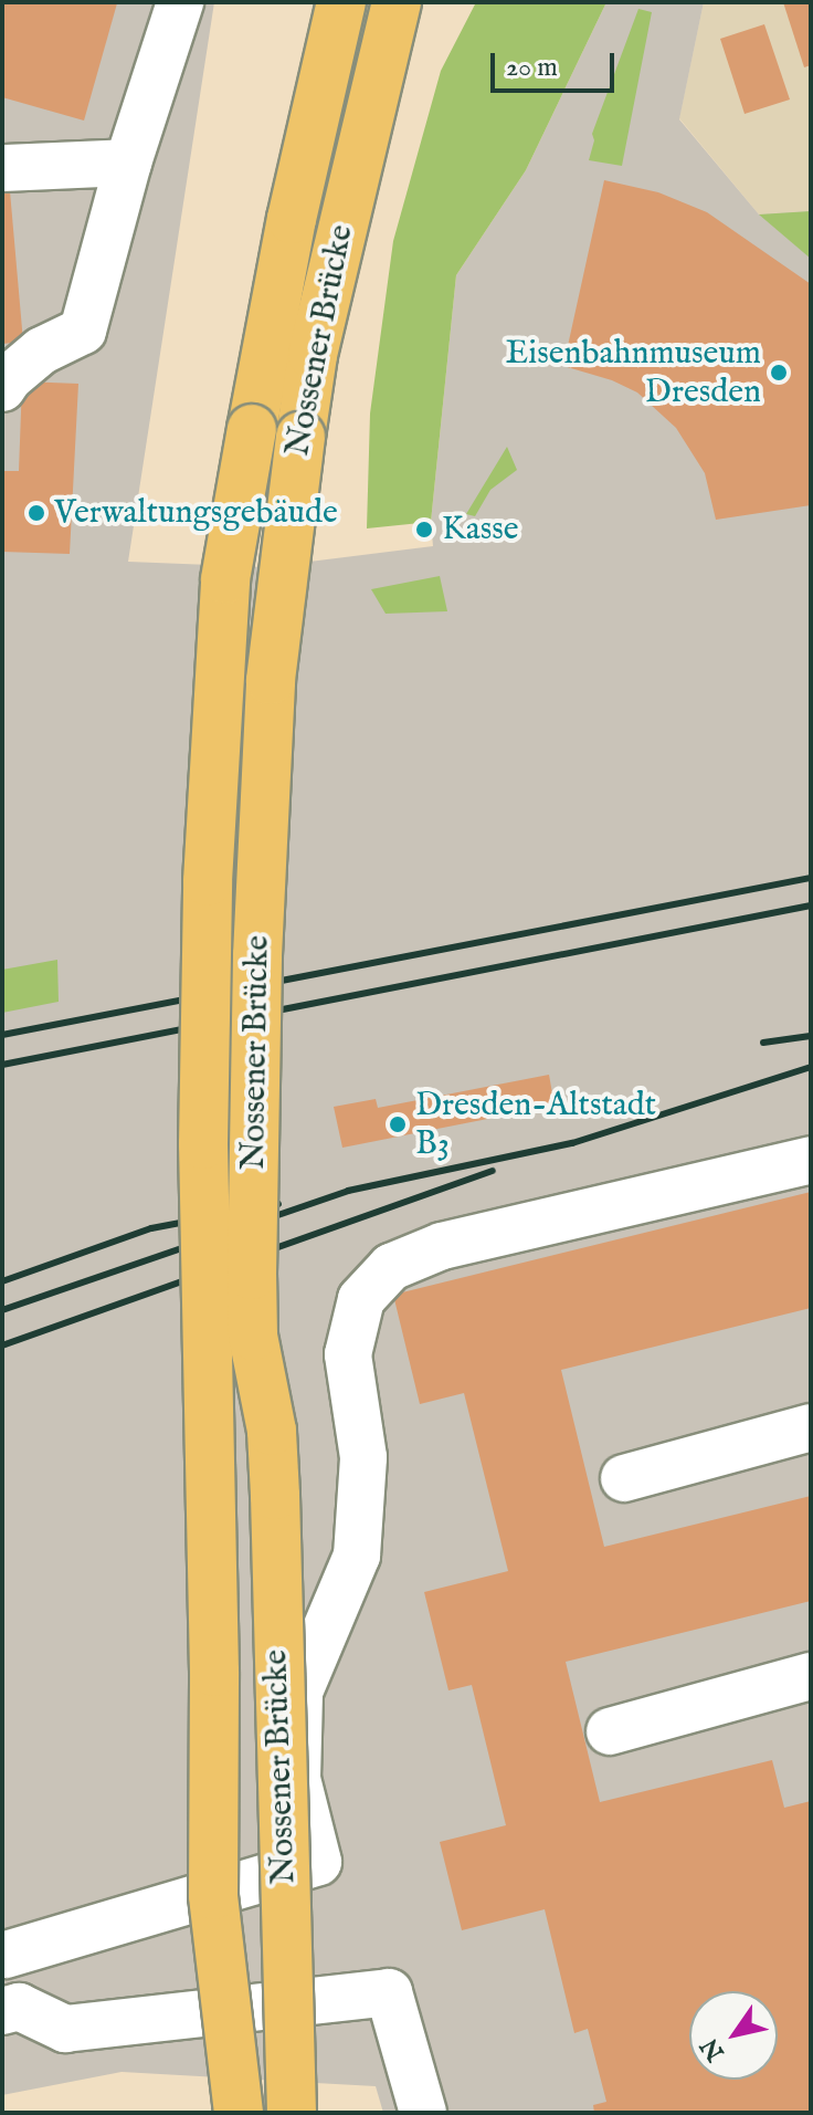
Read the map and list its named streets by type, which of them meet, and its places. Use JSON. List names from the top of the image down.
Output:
{
  "streets": {
    "main road": ["Nossener Brücke"]
  },
  "places": [
    "Eisenbahnmuseum Dresden",
    "Verwaltungsgebäude",
    "Kasse",
    "Dresden-Altstadt B3"
  ],
  "scale_bar": "20 m",
  "north": "bottom left"
}
